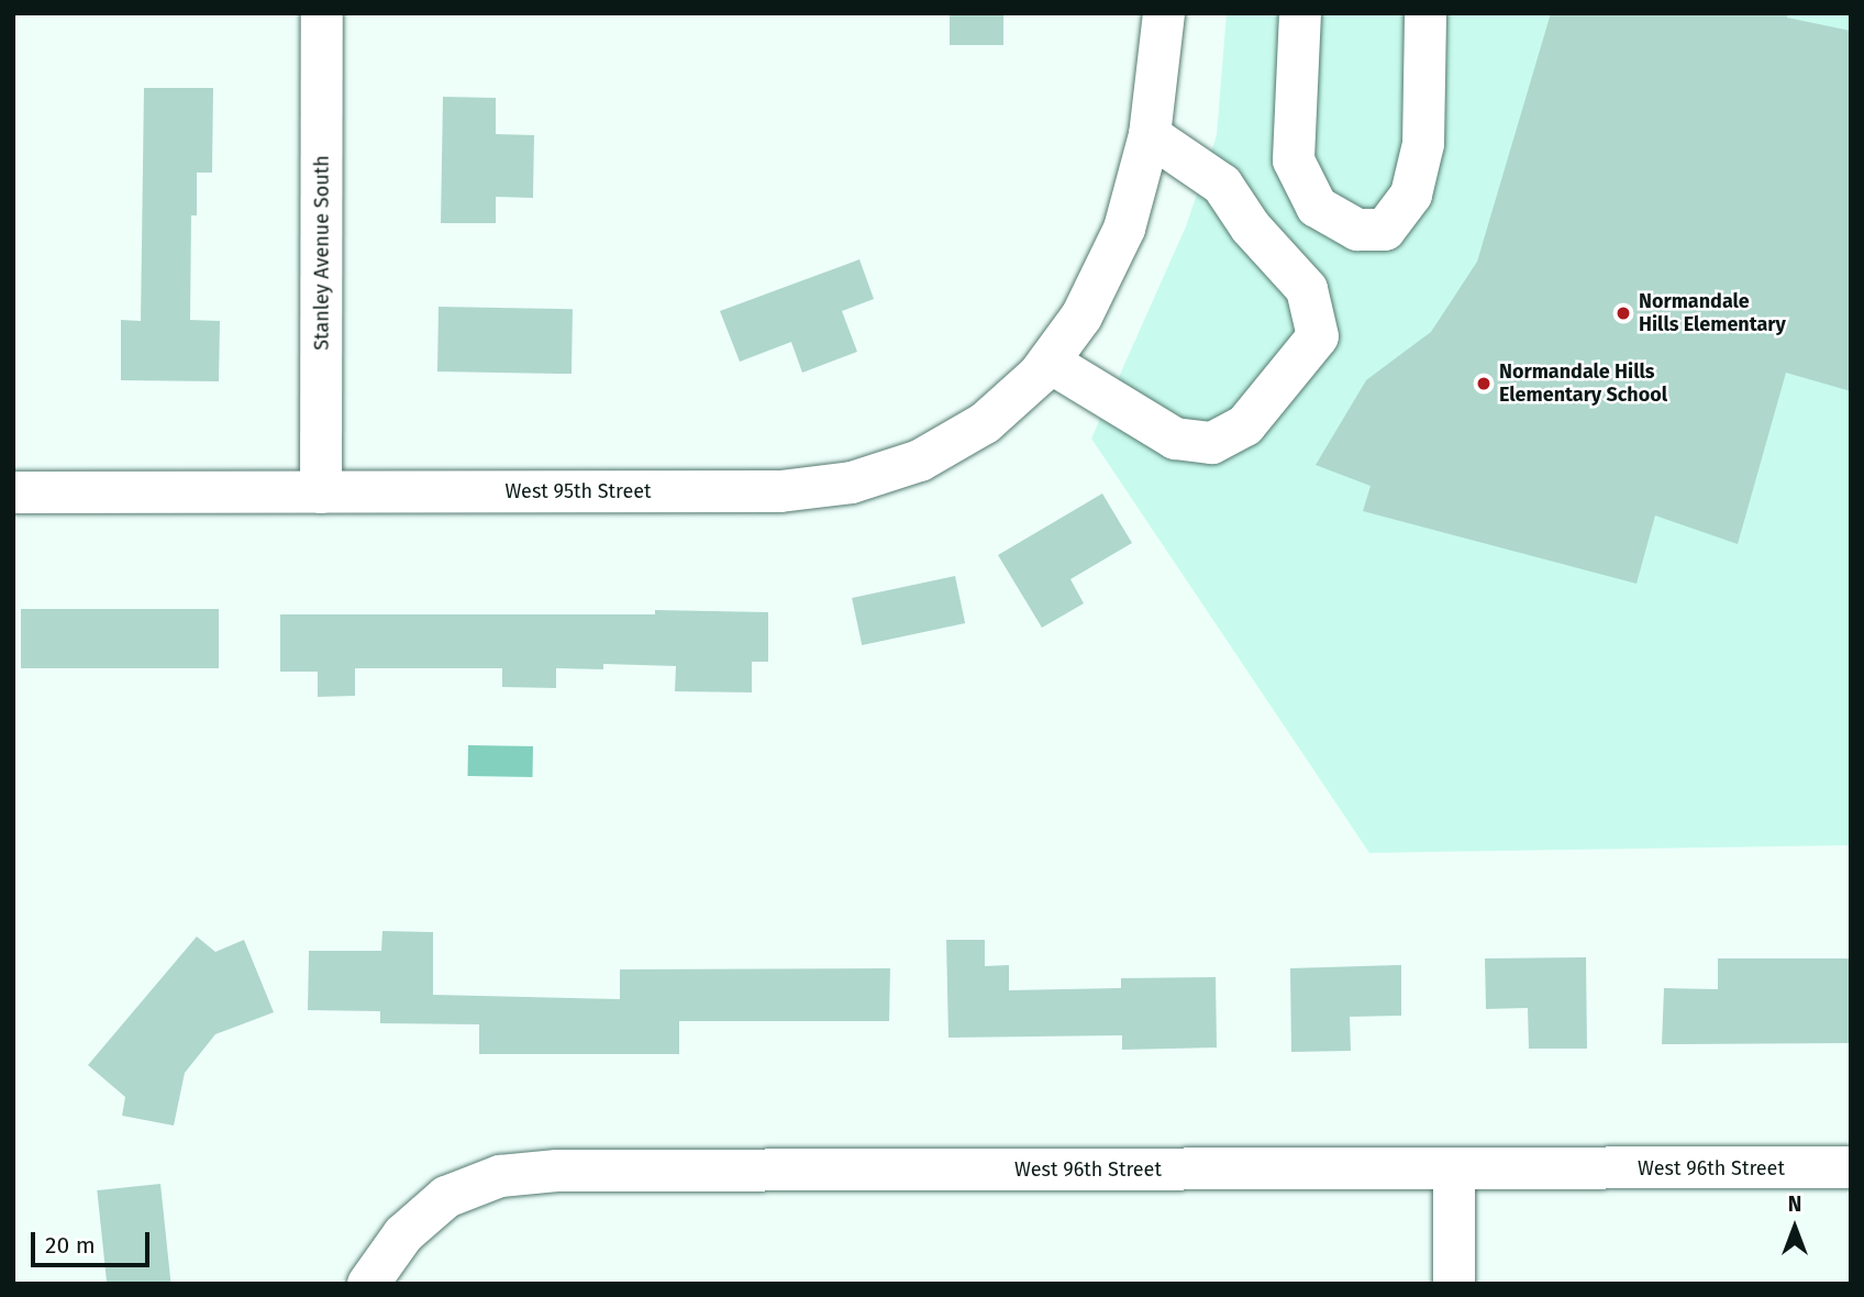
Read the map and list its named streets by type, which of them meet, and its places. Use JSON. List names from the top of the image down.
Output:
{
  "streets": {
    "street": ["Stanley Avenue South", "West 95th Street", "West 96th Street"]
  },
  "crossings": [
    ["Stanley Avenue South", "West 95th Street"]
  ],
  "places": ["Normandale Hills Elementary", "Normandale Hills Elementary School"],
  "scale_bar": "20 m",
  "north": "top"
}
